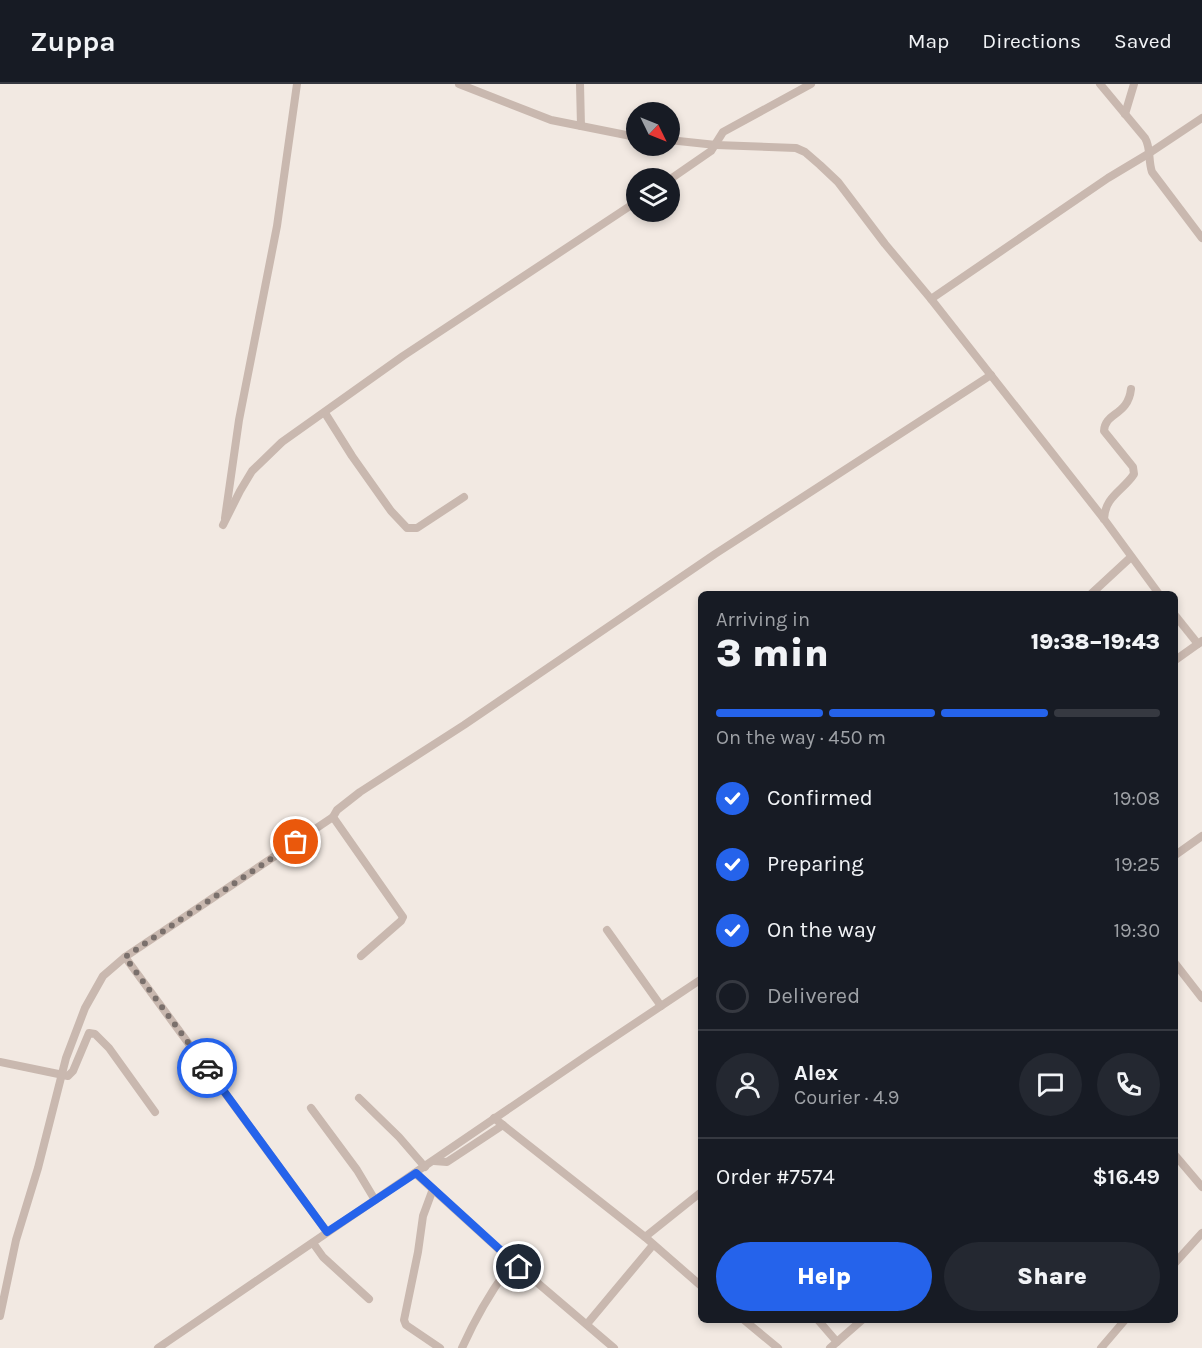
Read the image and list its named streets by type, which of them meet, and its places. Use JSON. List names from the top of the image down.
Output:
{
  "north": "bottom right",
  "page": {
    "header": "Zuppa",
    "nav": ["Map", "Directions", "Saved"],
    "heading": ["3 min", "Arriving in", "19:38–19:43"],
    "panel": [
      "Alex",
      "Courier · 4.9",
      "Order #7574",
      "$16.49"
    ],
    "bar": "On the way · 450 m",
    "list": [
      ["Confirmed", "19:08"],
      ["Preparing", "19:25"],
      ["On the way", "19:30"],
      "Delivered"
    ],
    "buttons": ["Help", "Share"]
  }
}
